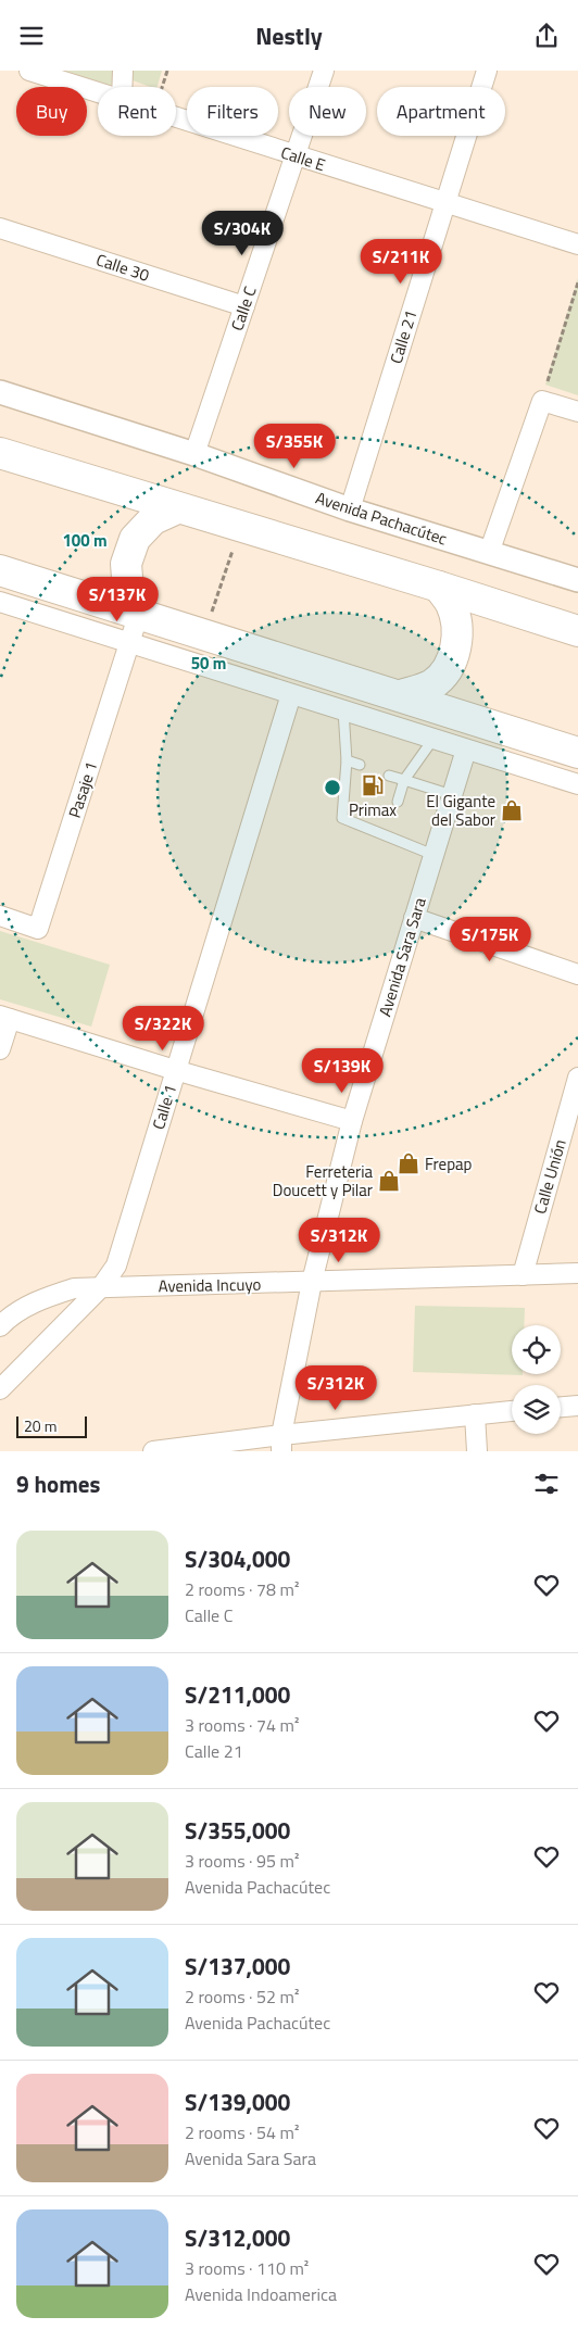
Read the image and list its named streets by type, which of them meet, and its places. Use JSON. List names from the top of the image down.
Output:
{
  "streets": {
    "street": [
      "Calle E",
      "Calle 30",
      "Calle C",
      "Calle 21",
      "Avenida Pachacútec",
      "Pasaje 1",
      "Avenida Sara Sara",
      "Calle 1",
      "Calle Unión",
      "Avenida Incuyo"
    ]
  },
  "crossings": [
    ["Calle E", "Calle C"],
    ["Calle E", "Calle 21"],
    ["Calle 30", "Calle C"],
    ["Calle C", "Avenida Pachacútec"],
    ["Calle 21", "Avenida Pachacútec"],
    ["Avenida Sara Sara", "Avenida Incuyo"],
    ["Calle 1", "Avenida Incuyo"],
    ["Calle Unión", "Avenida Incuyo"]
  ],
  "places": {
    "fuel station": ["Primax"],
    "shop": ["El Gigante del Sabor", "Frepap", "Ferreteria Doucett y Pilar"]
  },
  "scale_bar": "20 m",
  "page": {
    "header": "Nestly",
    "chip": [
      "Buy",
      "Rent",
      "Filters",
      "New",
      "Apartment"
    ],
    "price": [
      "S/304K",
      "S/211K",
      "S/355K",
      "S/137K",
      "S/175K",
      "S/322K",
      "S/139K",
      "S/312K",
      "S/312K"
    ],
    "scale": "20 m",
    "heading": "9 homes",
    "list": [
      {
        "name": "S/304,000",
        "note": "2 rooms · 78 m² · Calle C"
      },
      {
        "name": "S/211,000",
        "note": "3 rooms · 74 m² · Calle 21"
      },
      {
        "name": "S/355,000",
        "note": "3 rooms · 95 m² · Avenida Pachacútec"
      },
      {
        "name": "S/137,000",
        "note": "2 rooms · 52 m² · Avenida Pachacútec"
      },
      {
        "name": "S/139,000",
        "note": "2 rooms · 54 m² · Avenida Sara Sara"
      },
      {
        "name": "S/312,000",
        "note": "3 rooms · 110 m² · Avenida Indoamerica"
      }
    ]
  },
  "rings": ["100 m", "50 m"]
}
